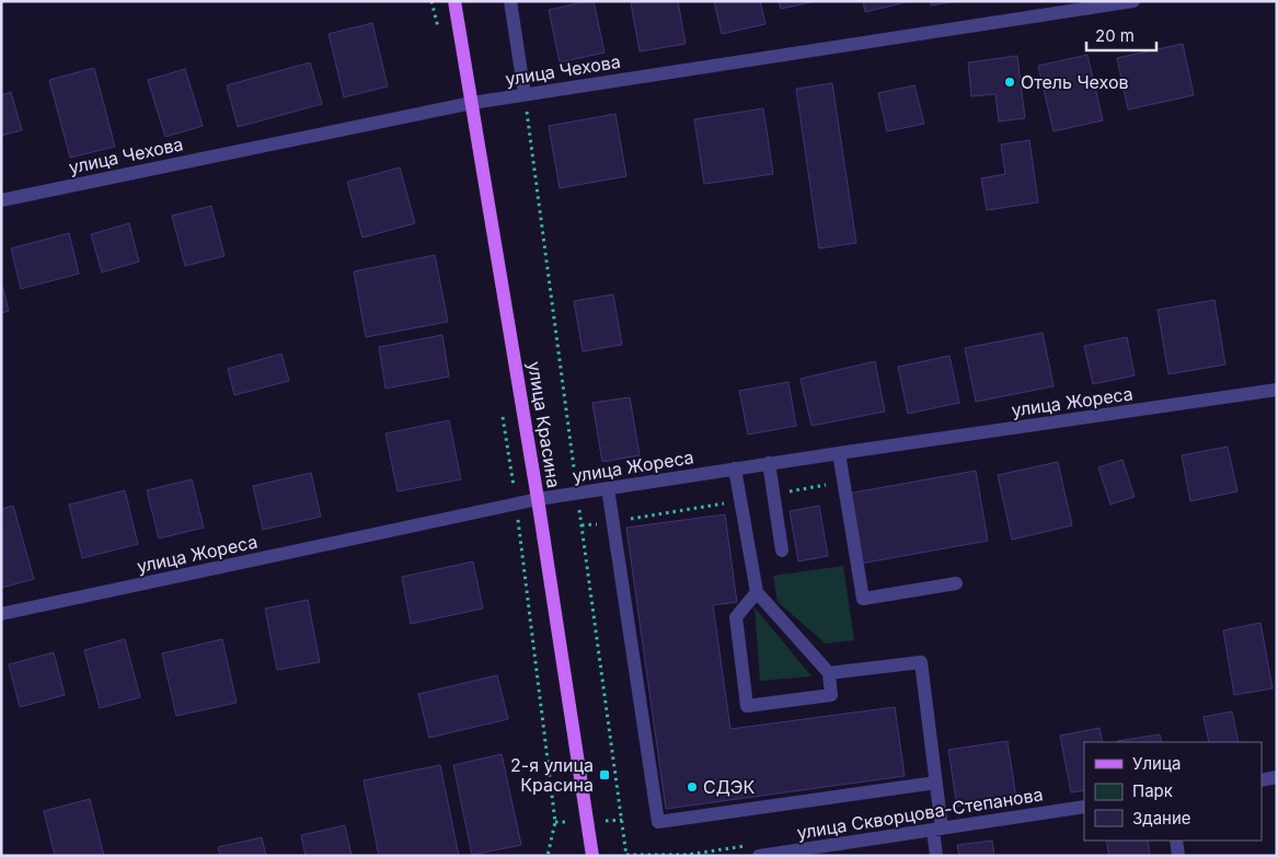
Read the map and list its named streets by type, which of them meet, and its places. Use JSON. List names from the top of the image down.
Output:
{
  "streets": {
    "main road": ["улица Красина"],
    "street": ["улица Чехова", "улица Жореса", "улица Скворцова-Степанова"]
  },
  "crossings": [
    ["улица Чехова", "улица Красина"],
    ["улица Жореса", "улица Красина"]
  ],
  "places": {
    "other": ["Отель Чехов", "СДЭК"],
    "transit": ["2-я улица Красина"]
  },
  "legend": ["Улица", "Парк", "Здание"],
  "scale_bar": "20 m"
}
